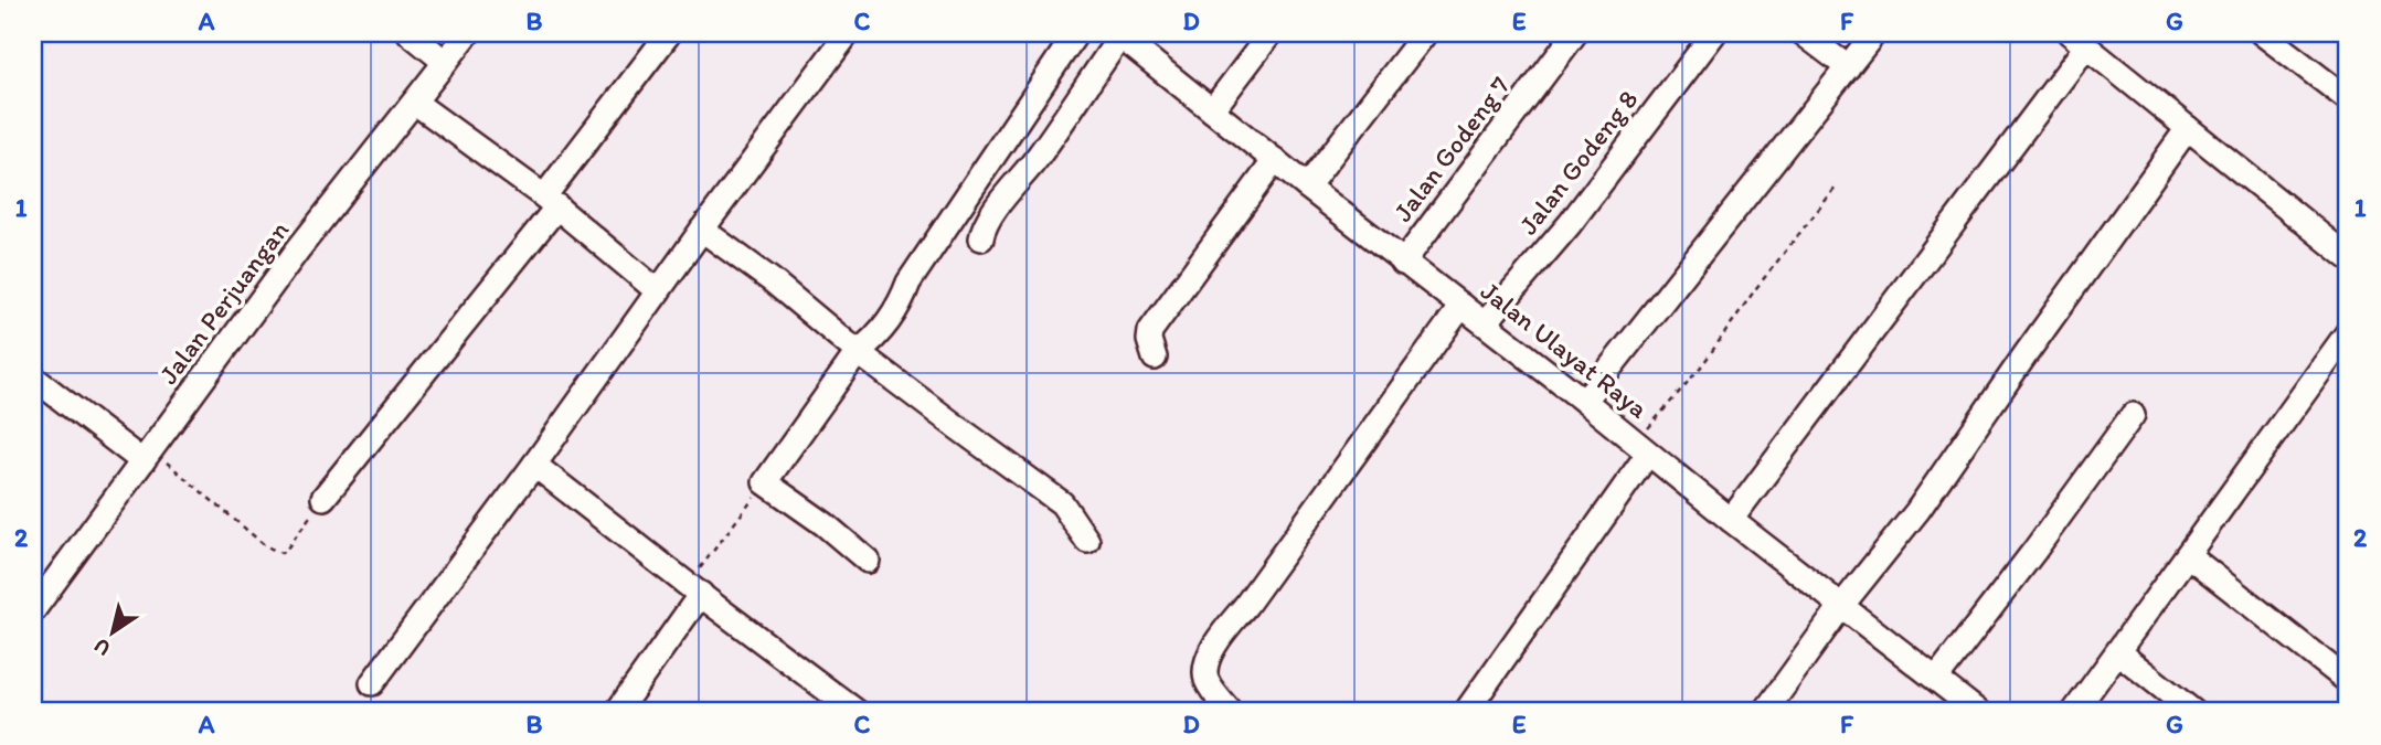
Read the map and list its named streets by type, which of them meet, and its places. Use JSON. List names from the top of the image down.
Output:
{
  "streets": {
    "street": [
      "Jalan Godeng 7",
      "Jalan Godeng 8",
      "Jalan Perjuangan",
      "Jalan Ulayat Raya"
    ]
  },
  "crossings": [
    ["Jalan Godeng 7", "Jalan Ulayat Raya"],
    ["Jalan Godeng 8", "Jalan Ulayat Raya"]
  ],
  "north": "bottom left",
  "grid": {
    "columns": [
      "A",
      "B",
      "C",
      "D",
      "E",
      "F",
      "G"
    ],
    "rows": ["1", "2"]
  }
}
